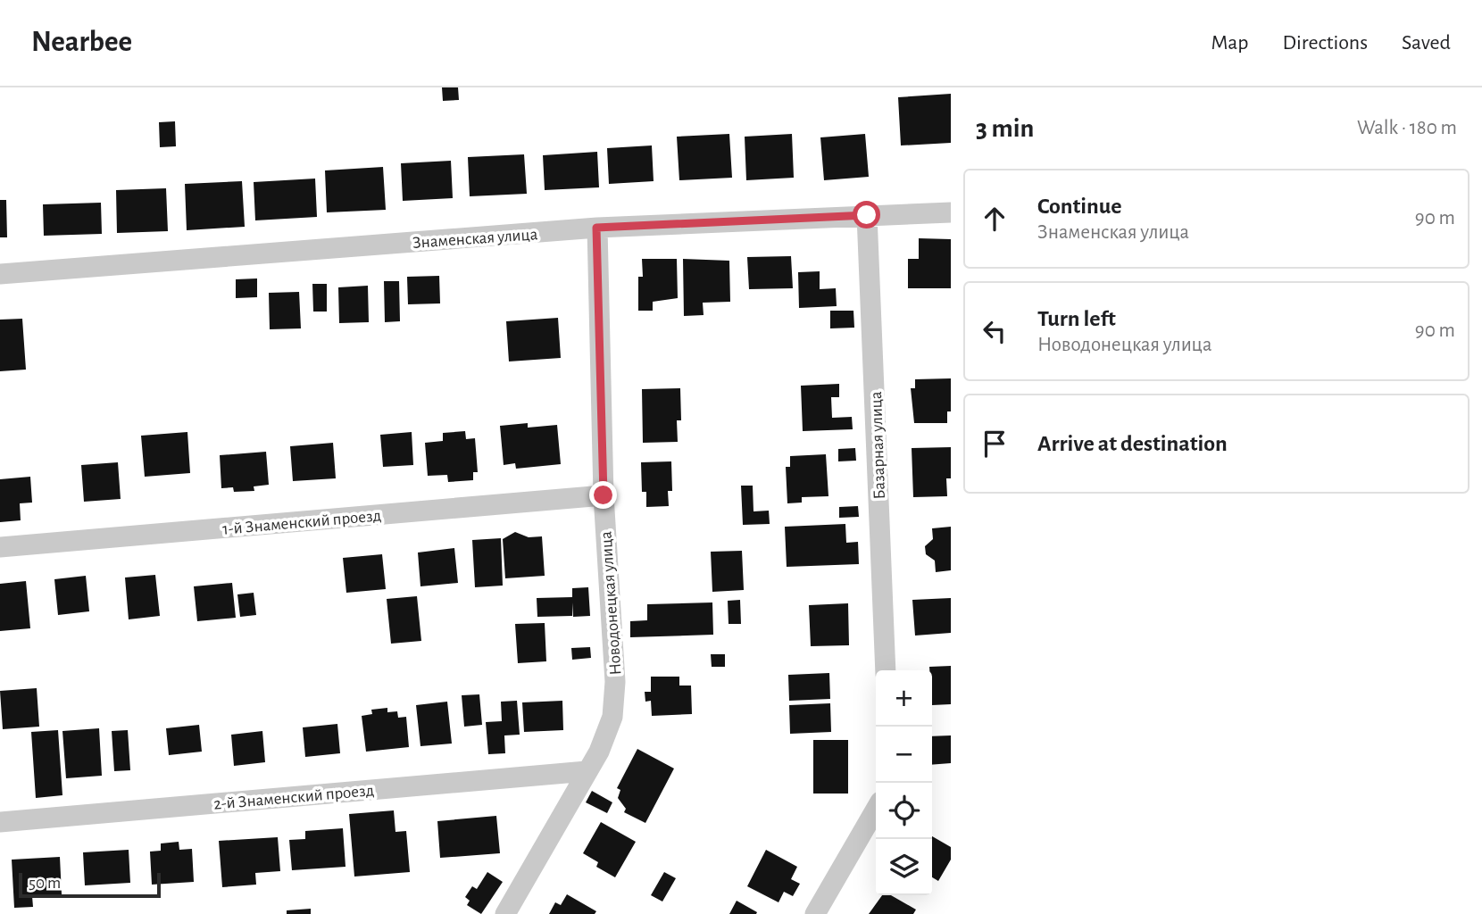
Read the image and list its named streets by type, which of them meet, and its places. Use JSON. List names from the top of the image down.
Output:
{
  "streets": {
    "street": [
      "Знаменская улица",
      "Базарная улица",
      "1-й Знаменский проезд",
      "Новодонецкая улица",
      "2-й Знаменский проезд"
    ]
  },
  "crossings": [
    ["Знаменская улица", "Базарная улица"],
    ["Знаменская улица", "Новодонецкая улица"],
    ["1-й Знаменский проезд", "Новодонецкая улица"],
    ["Новодонецкая улица", "2-й Знаменский проезд"]
  ],
  "scale_bar": "50 m",
  "page": {
    "header": "Nearbee",
    "nav": ["Map", "Directions", "Saved"],
    "heading": ["3 min", "Walk · 180 m"],
    "list": [
      ["Continue", "Знаменская улица", "90 m"],
      ["Turn left", "Новодонецкая улица", "90 m"],
      "Arrive at destination"
    ],
    "map_buttons": ["+", "−"],
    "scale": "50 m"
  }
}
